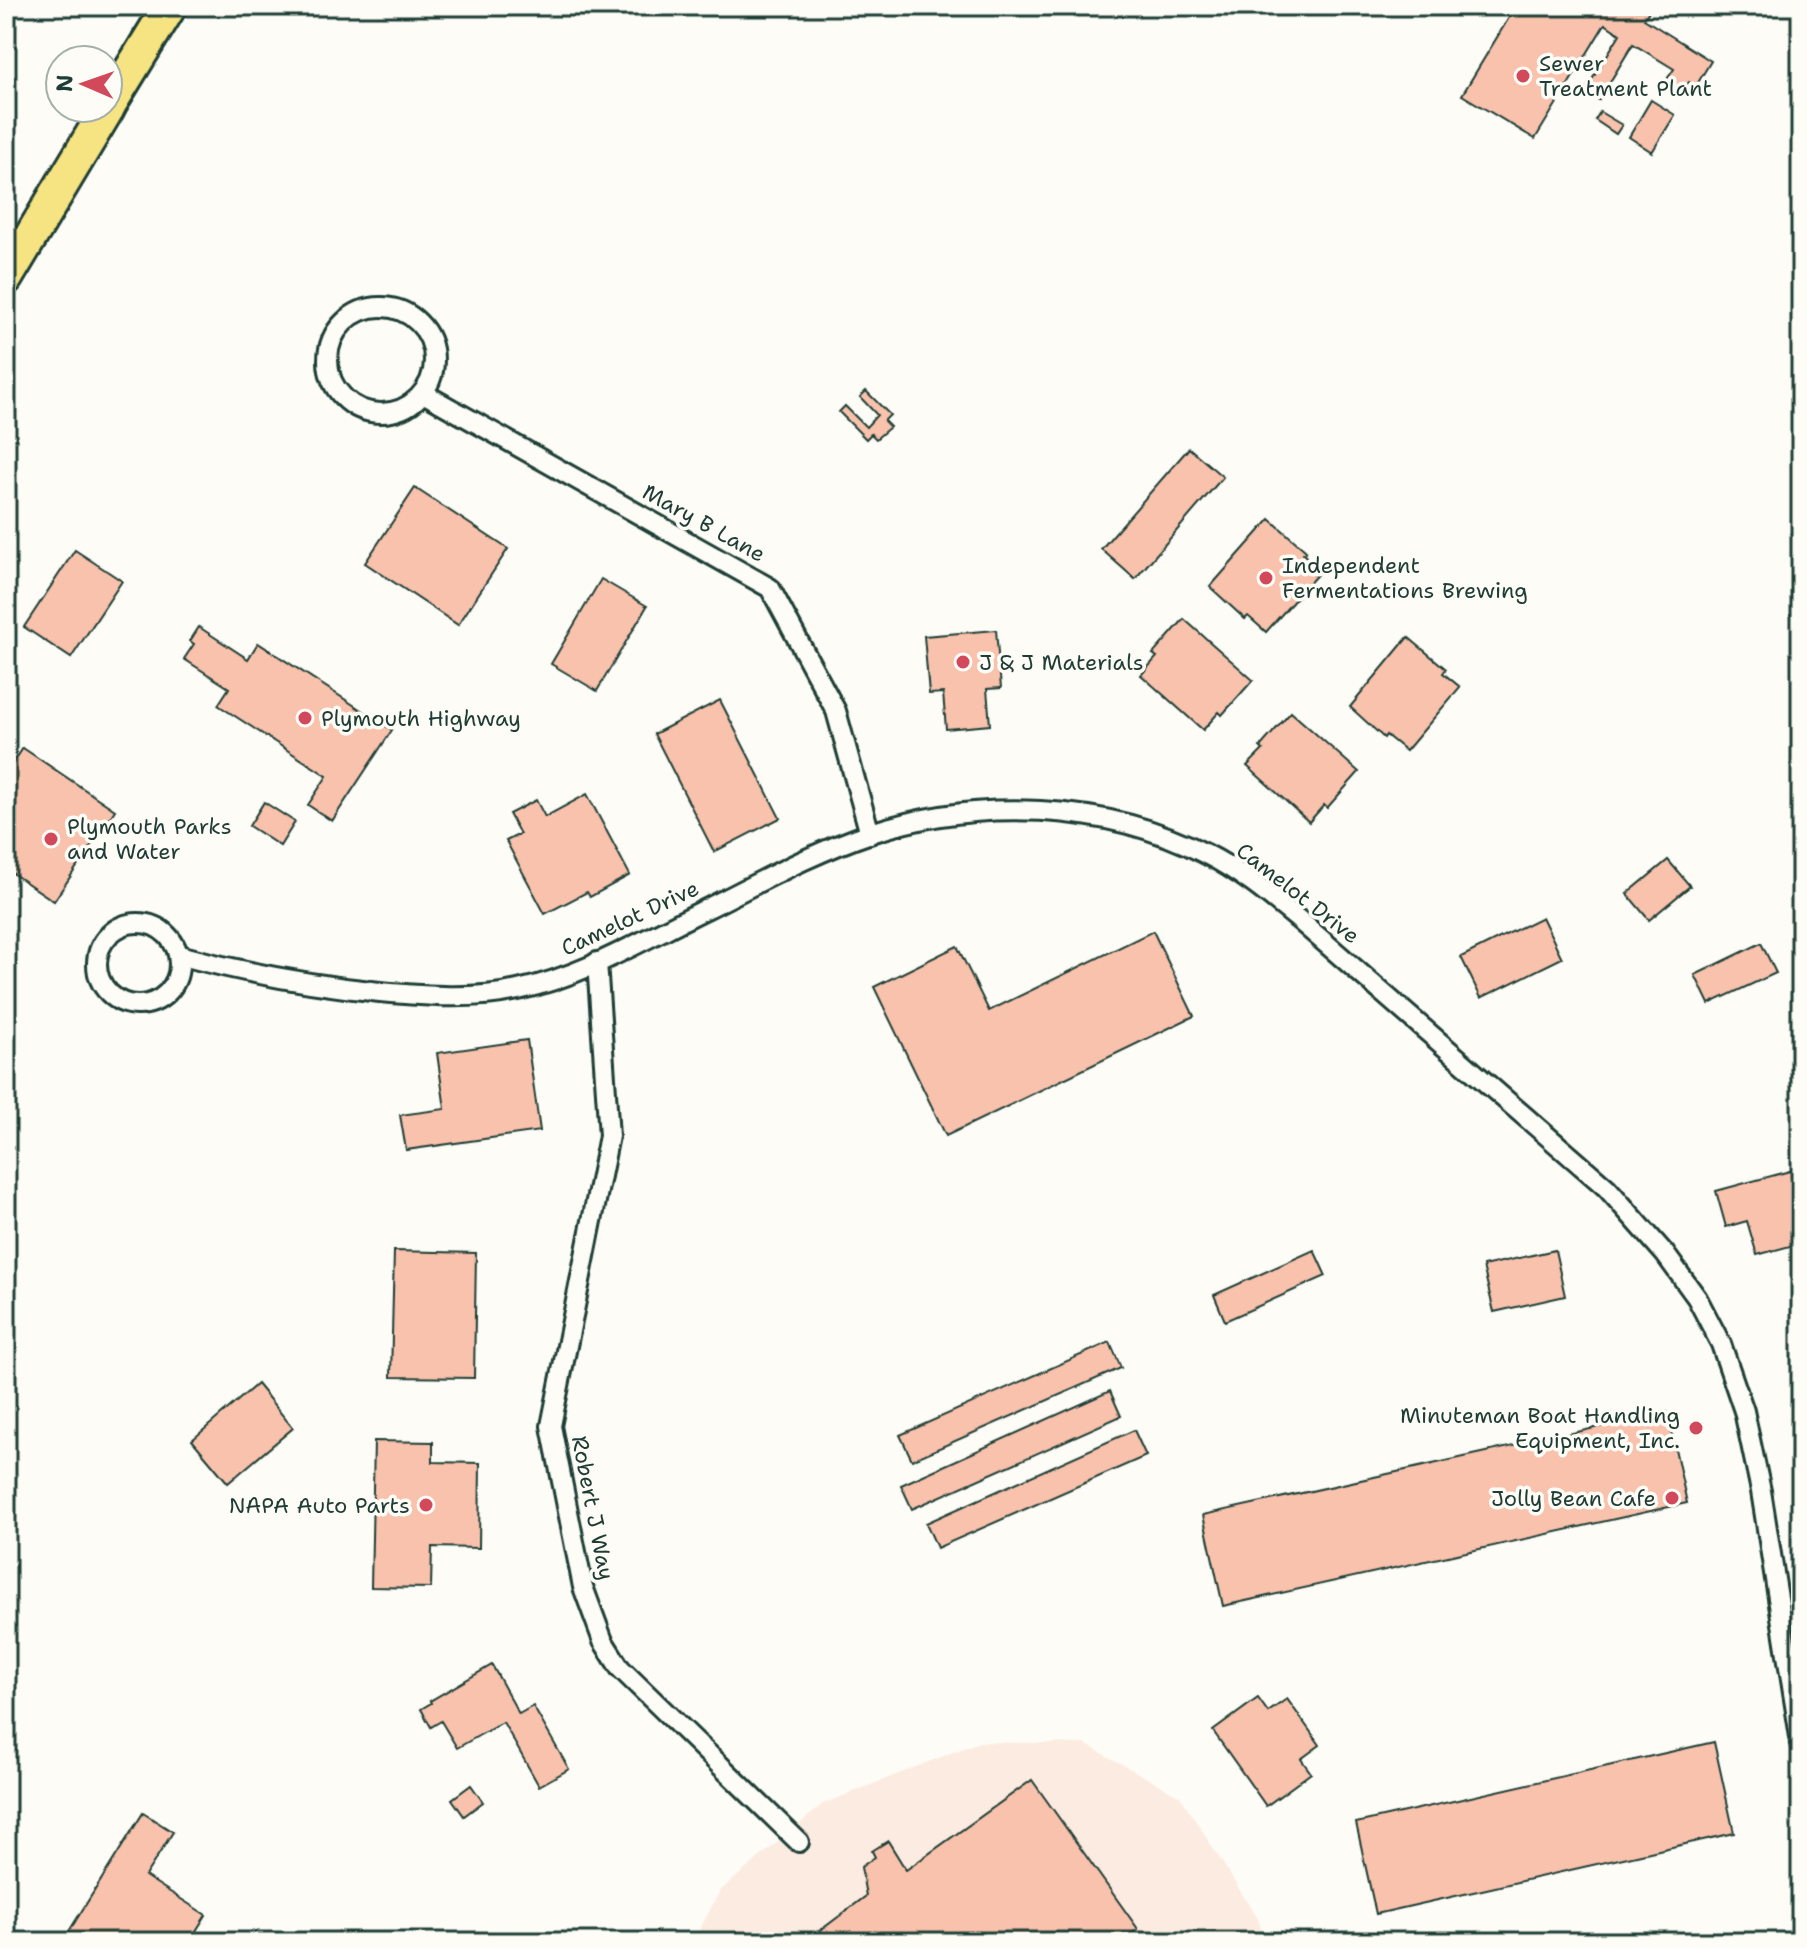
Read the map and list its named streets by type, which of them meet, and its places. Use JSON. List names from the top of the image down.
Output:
{
  "streets": {
    "street": ["Mary B Lane", "Camelot Drive", "Robert J Way"]
  },
  "crossings": [
    ["Mary B Lane", "Camelot Drive"],
    ["Camelot Drive", "Robert J Way"]
  ],
  "places": [
    "Sewer Treatment Plant",
    "Independent Fermentations Brewing",
    "J & J Materials",
    "Plymouth Highway",
    "Plymouth Parks and Water",
    "Minuteman Boat Handling Equipment, Inc.",
    "Jolly Bean Cafe",
    "NAPA Auto Parts"
  ],
  "north": "left"
}
